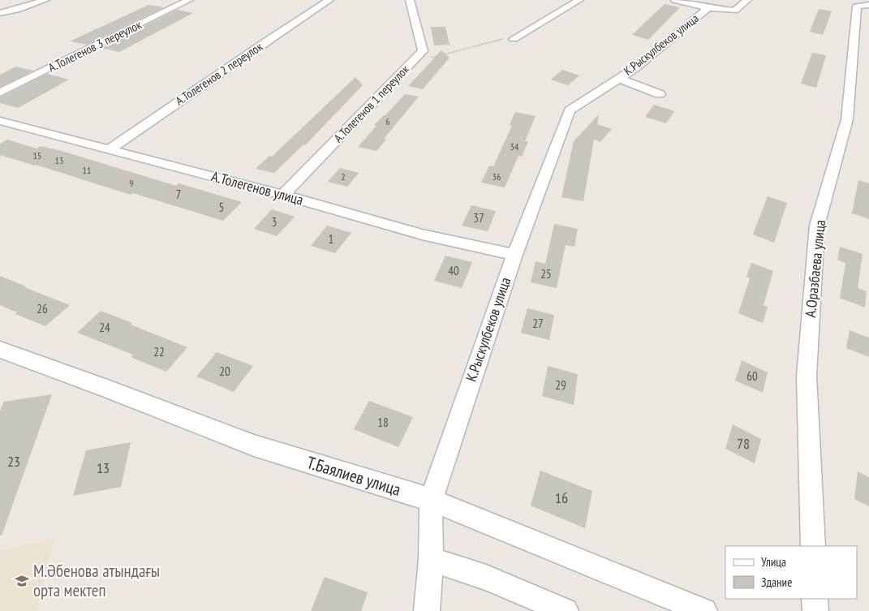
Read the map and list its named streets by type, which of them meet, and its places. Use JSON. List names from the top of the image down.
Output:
{
  "streets": {
    "street": [
      "К.Рыскулбеков улица",
      "А.Толегенов 3 переулок",
      "А.Толегенов 2 переулок",
      "А.Толегенов 1 переулок",
      "А.Толегенов улица",
      "А.Оразбаева улица",
      "Т.Баялиев улица"
    ]
  },
  "crossings": [
    ["К.Рыскулбеков улица", "А.Толегенов улица"],
    ["К.Рыскулбеков улица", "Т.Баялиев улица"],
    ["А.Толегенов 2 переулок", "А.Толегенов улица"],
    ["А.Толегенов 1 переулок", "А.Толегенов улица"]
  ],
  "places": {
    "school or university": ["М.Әбенова атындағы орта мектеп"]
  },
  "house_numbers": [
    "6",
    "34",
    "15",
    "13",
    "11",
    "2",
    "36",
    "9",
    "7",
    "5",
    "37",
    "3",
    "1",
    "40",
    "25",
    "26",
    "27",
    "24",
    "22",
    "20",
    "60",
    "29",
    "18",
    "78",
    "23",
    "13",
    "16"
  ],
  "legend": ["Улица", "Здание"]
}
